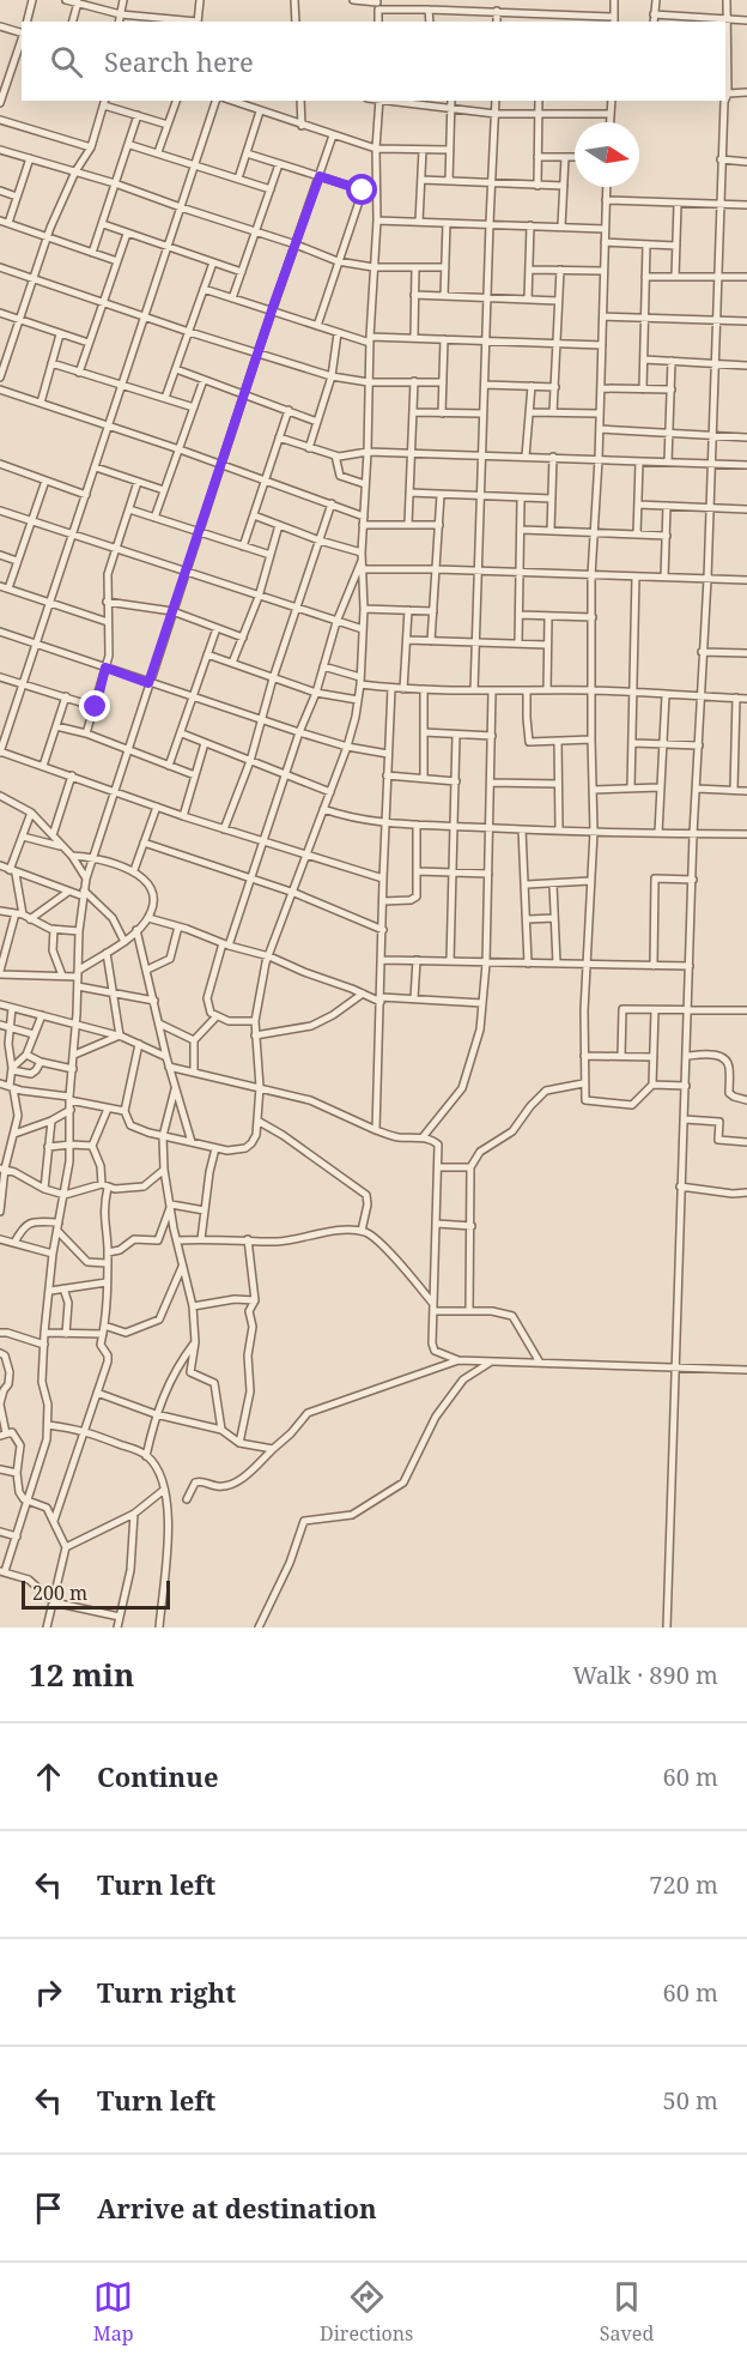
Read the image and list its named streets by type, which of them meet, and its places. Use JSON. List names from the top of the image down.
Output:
{
  "scale_bar": "200 m",
  "north": "right",
  "page": {
    "search": "Search here",
    "scale": "200 m",
    "heading": ["12 min", "Walk · 890 m"],
    "list": [
      ["Continue", "60 m"],
      ["Turn left", "720 m"],
      ["Turn right", "60 m"],
      ["Turn left", "50 m"],
      "Arrive at destination"
    ],
    "nav": ["Map", "Directions", "Saved"]
  }
}
